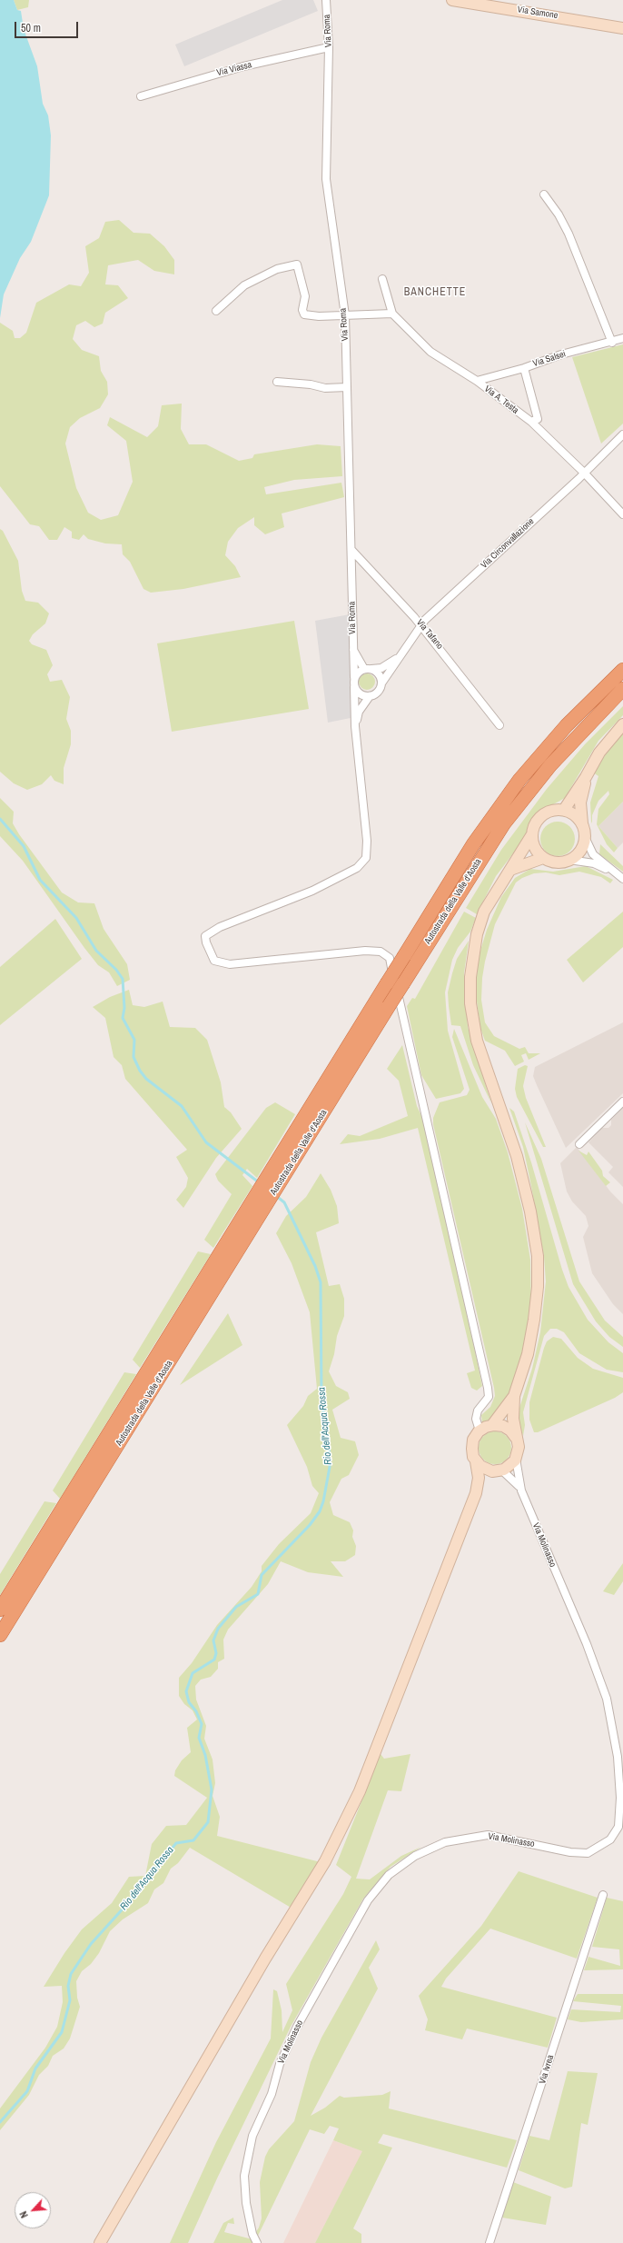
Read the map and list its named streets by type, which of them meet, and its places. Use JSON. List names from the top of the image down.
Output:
{
  "streets": {
    "highway": ["Autostrada della Valle d'Aosta"],
    "main road": ["Via Samone"],
    "street": [
      "Via Roma",
      "Via Viassa",
      "Via Salsei",
      "Via A. Testa",
      "Via Circonvallazione",
      "Via Tafano",
      "Via Molinasso",
      "Via Ivrea"
    ]
  },
  "crossings": [
    ["Via Roma", "Via Viassa"],
    ["Via Roma", "Via Circonvallazione"],
    ["Via Roma", "Via Tafano"],
    ["Via Salsei", "Via A. Testa"],
    ["Via A. Testa", "Via Circonvallazione"],
    ["Via Circonvallazione", "Via Tafano"]
  ],
  "districts": ["BANCHETTE"],
  "water": ["Rio dell'Acqua Rossa"],
  "scale_bar": "50 m",
  "north": "bottom left"
}
